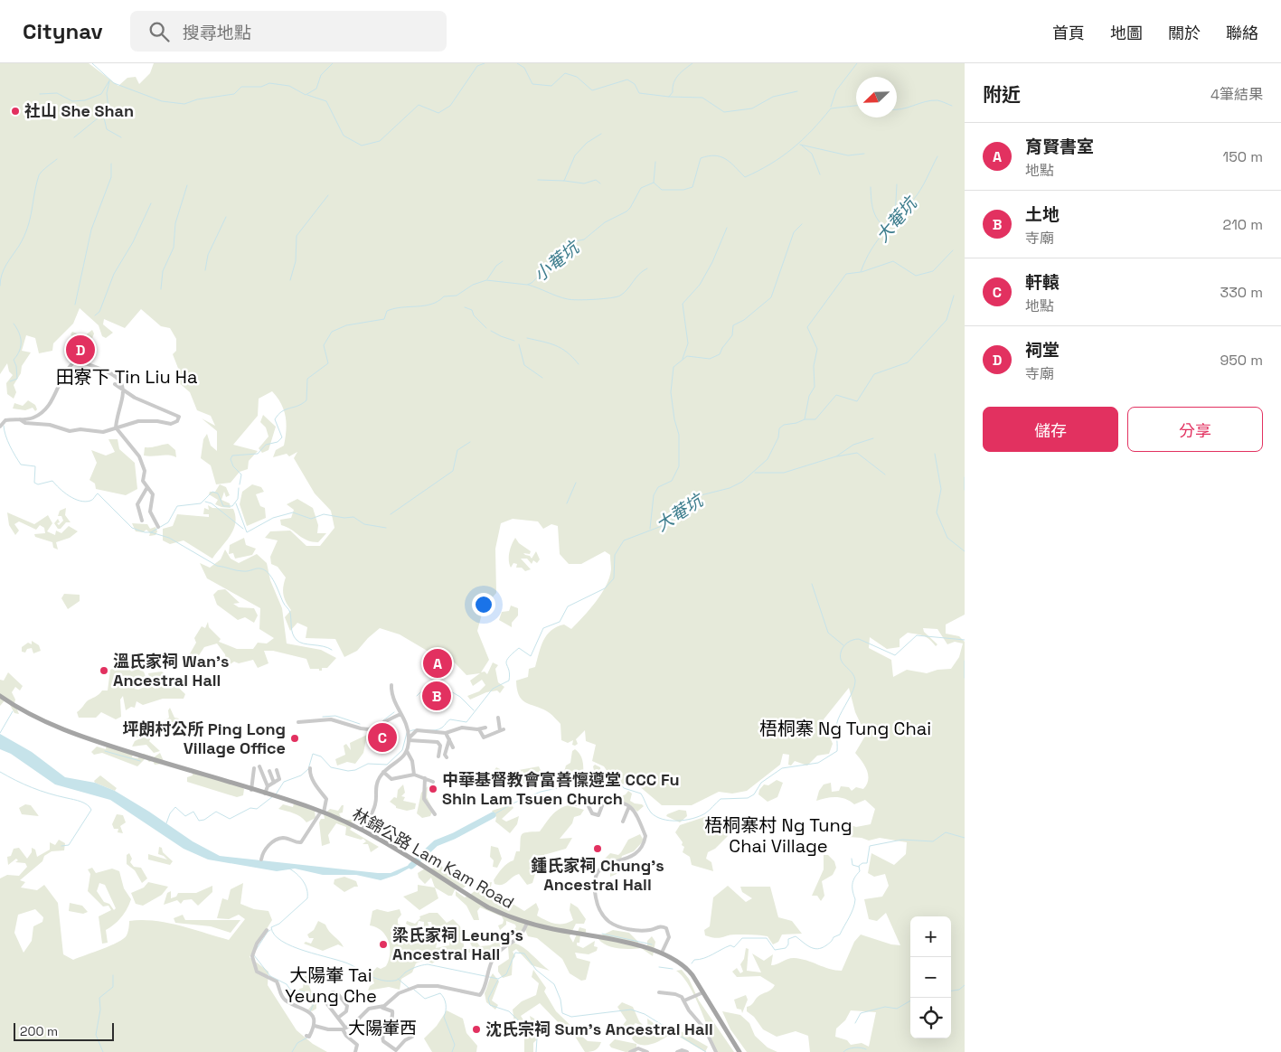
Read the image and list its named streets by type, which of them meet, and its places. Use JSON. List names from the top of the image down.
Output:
{
  "streets": {
    "main road": ["林錦公路 Lam Kam Road"]
  },
  "districts": [
    "田寮下 Tin Liu Ha",
    "梧桐寨 Ng Tung Chai",
    "梧桐寨村 Ng Tung Chai Village",
    "大陽輋 Tai Yeung Che",
    "大陽輋西"
  ],
  "water": ["大菴坑", "小菴坑"],
  "places": [
    "社山 She Shan",
    "溫氏家祠 Wan's Ancestral Hall",
    "坪朗村公所 Ping Long Village Office",
    "中華基督教會富善懍遵堂 CCC Fu Shin Lam Tsuen Church",
    "鍾氏家祠 Chung's Ancestral Hall",
    "梁氏家祠 Leung's Ancestral Hall",
    "沈氏宗祠 Sum's Ancestral Hall"
  ],
  "scale_bar": "200 m",
  "north": "bottom left",
  "page": {
    "header": "Citynav",
    "search": "搜尋地點",
    "nav": [
      "首頁",
      "地圖",
      "關於",
      "聯絡"
    ],
    "heading": ["附近", "4筆結果"],
    "list": [
      {
        "mark": "A",
        "name": "育賢書室",
        "note": "地點",
        "value": "150 m"
      },
      {
        "mark": "B",
        "name": "土地",
        "note": "寺廟",
        "value": "210 m"
      },
      {
        "mark": "C",
        "name": "軒轅",
        "note": "地點",
        "value": "330 m"
      },
      {
        "mark": "D",
        "name": "祠堂",
        "note": "寺廟",
        "value": "950 m"
      }
    ],
    "pins": [
      "D",
      "A",
      "B",
      "C"
    ],
    "buttons": ["儲存", "分享"],
    "map_buttons": ["+", "−"],
    "scale": "200 m"
  }
}
